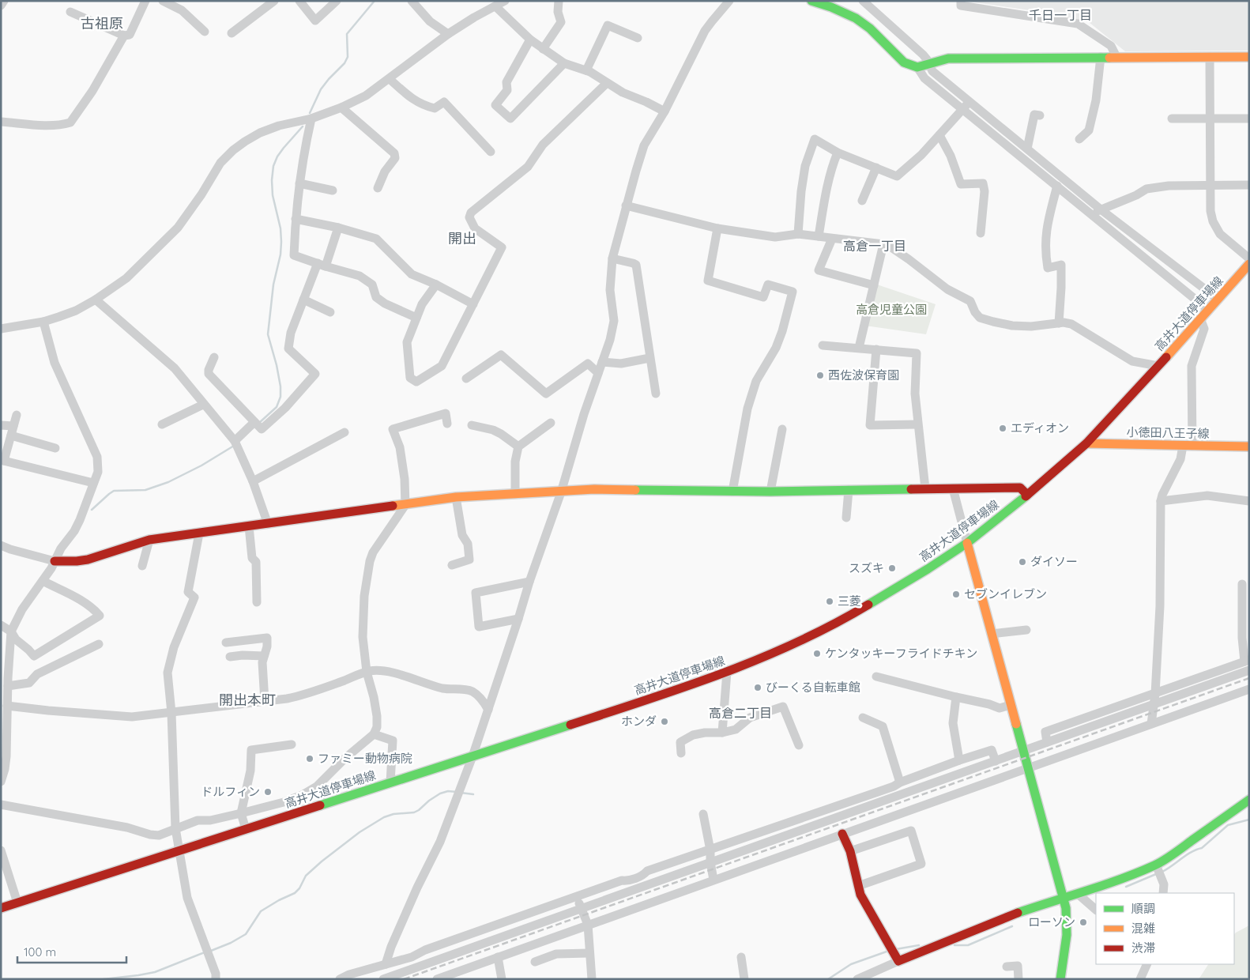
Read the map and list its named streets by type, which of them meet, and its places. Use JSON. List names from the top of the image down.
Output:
{
  "streets": {
    "street": ["高井大道停車場線", "小徳田八王子線"]
  },
  "crossings": [
    ["高井大道停車場線", "小徳田八王子線"]
  ],
  "districts": [
    "千日一丁目",
    "古祖原",
    "開出",
    "高倉一丁目",
    "開出本町",
    "高倉二丁目"
  ],
  "parks": ["高倉児童公園"],
  "places": [
    "西佐波保育園",
    "エディオン",
    "ダイソー",
    "スズキ",
    "セブンイレブン",
    "三菱",
    "ケンタッキーフライドチキン",
    "びーくる自転車館",
    "ホンダ",
    "ファミー動物病院",
    "ドルフィン",
    "ローソン"
  ],
  "legend": ["順調", "混雑", "渋滞"],
  "scale_bar": "100 m"
}
